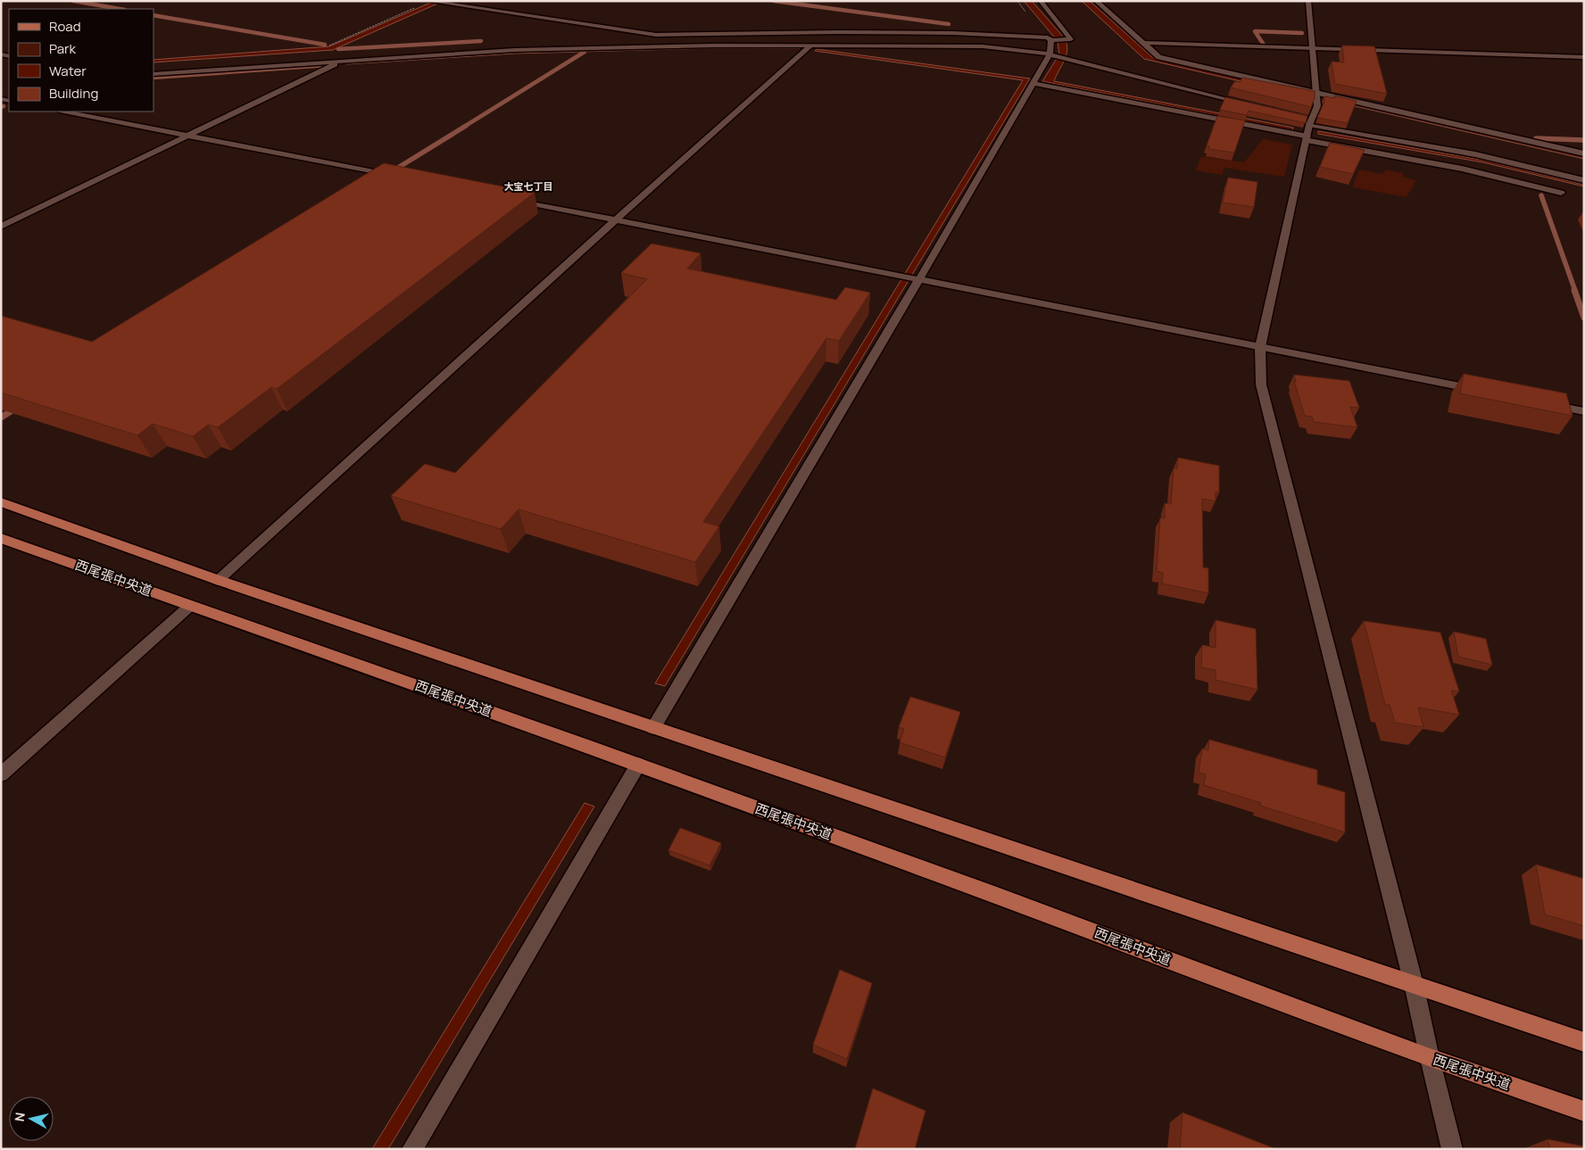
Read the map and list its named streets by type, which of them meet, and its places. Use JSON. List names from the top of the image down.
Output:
{
  "streets": {
    "main road": ["西尾張中央道"]
  },
  "districts": ["大宝七丁目"],
  "legend": [
    "Road",
    "Park",
    "Water",
    "Building"
  ],
  "north": "left"
}
